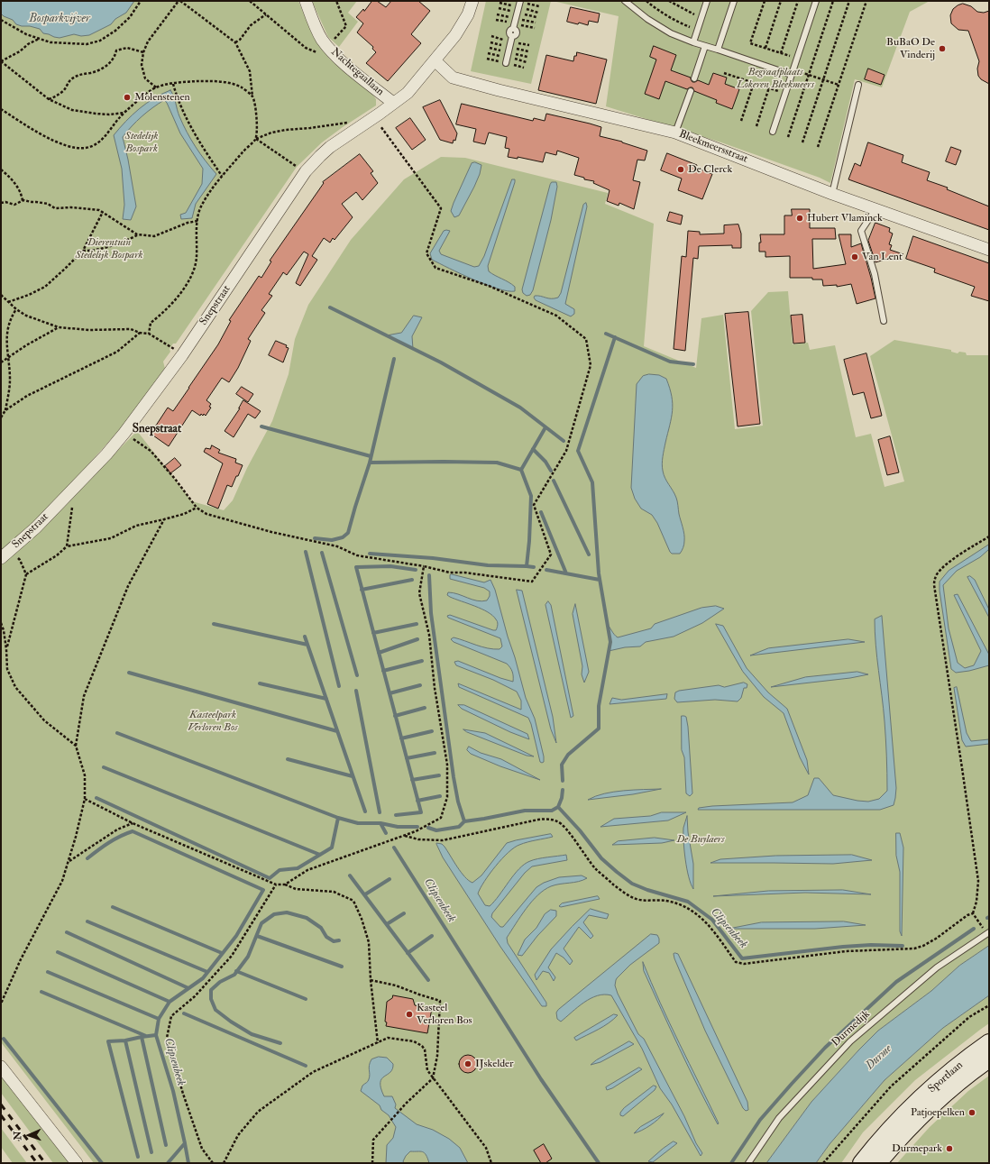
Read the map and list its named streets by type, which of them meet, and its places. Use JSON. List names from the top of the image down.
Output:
{
  "streets": {
    "main road": ["Sportlaan"],
    "street": ["Nachtegaallaan", "Bleekmeersstraat", "Snepstraat"],
    "lane": ["Durmedijk"]
  },
  "crossings": [
    ["Nachtegaallaan", "Snepstraat"],
    ["Bleekmeersstraat", "Snepstraat"]
  ],
  "districts": ["Snepstraat"],
  "water": ["Bosparkvijver", "Clipsenbeek", "Durme"],
  "parks": [
    "Begraafplaats Lokeren Bleekmeers",
    "Stedelijk Bospark",
    "Dierentuin Stedelijk Bospark",
    "Kasteelpark Verloren Bos",
    "De Buylaers"
  ],
  "places": [
    "BuBaO De Vinderij",
    "Molenstenen",
    "De Clerck",
    "Hubert Vlaminck",
    "Van Lent",
    "Kasteel Verloren Bos",
    "IJskelder",
    "Patjoepelken",
    "Durmepark"
  ],
  "north": "left"
}
